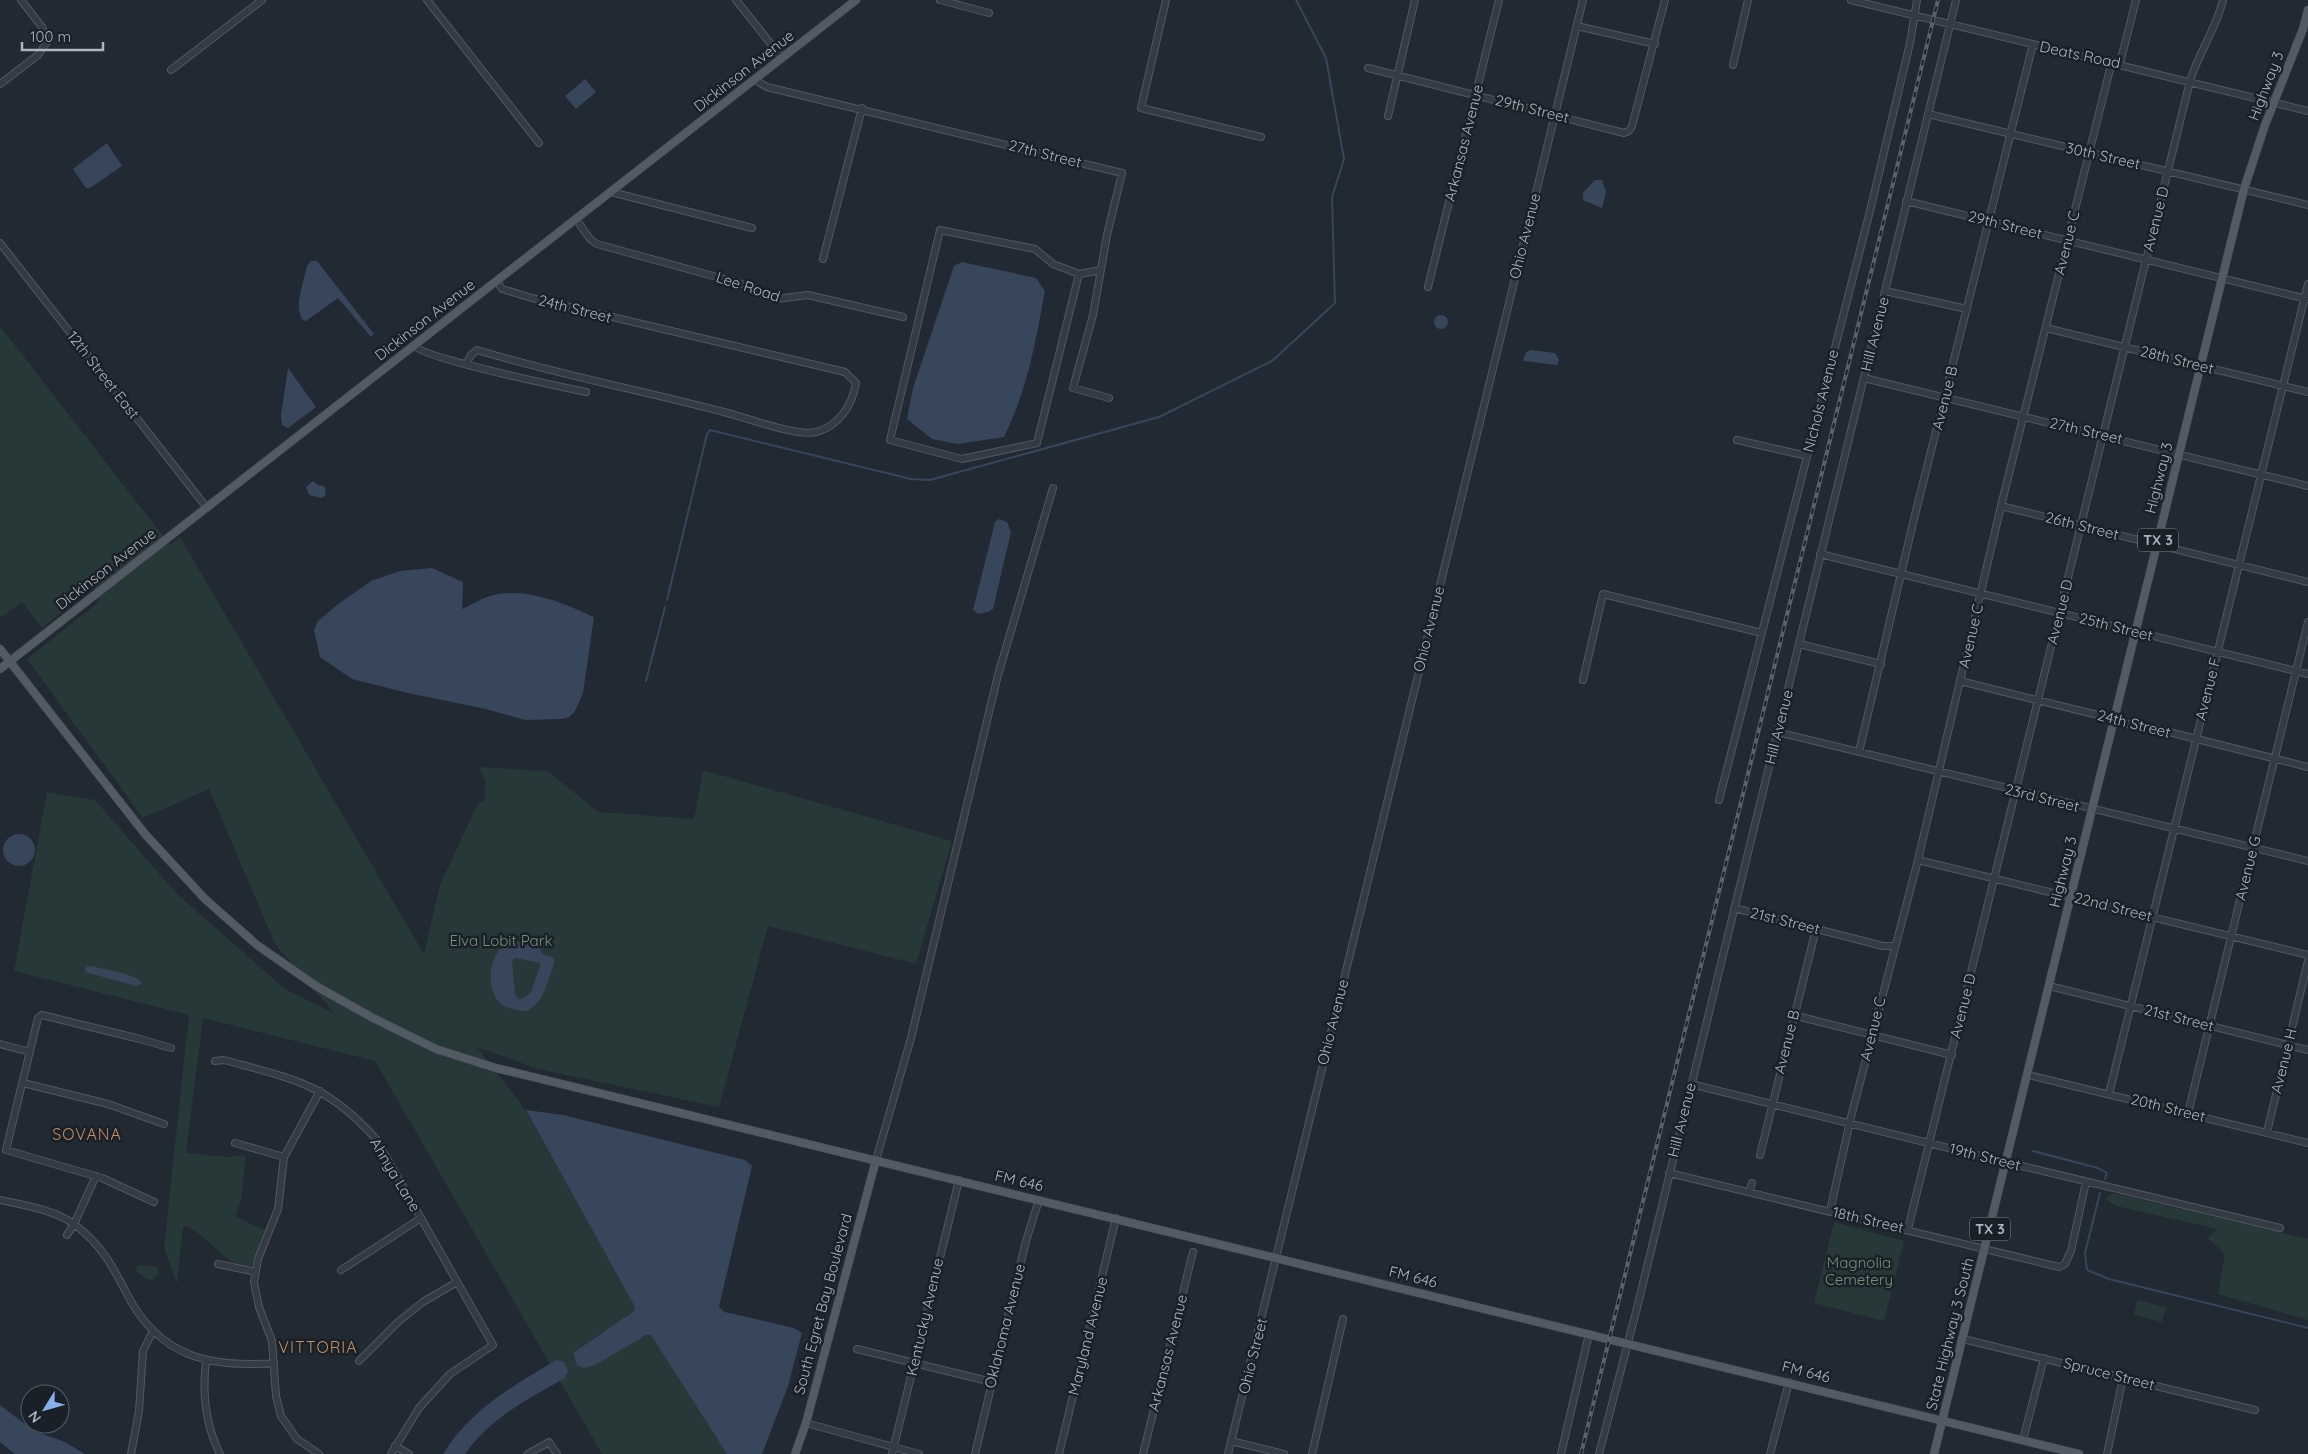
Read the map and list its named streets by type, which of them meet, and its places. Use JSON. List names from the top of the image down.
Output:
{
  "streets": {
    "main road": [
      "Dickinson Avenue",
      "Highway 3",
      "TX 3",
      "FM 646",
      "South Egret Bay Boulevard",
      "State Highway 3 South"
    ],
    "street": [
      "Deats Road",
      "29th Street",
      "Arkansas Avenue",
      "27th Street",
      "30th Street",
      "Avenue D",
      "Ohio Avenue",
      "Avenue C",
      "Lee Road",
      "24th Street",
      "Hill Avenue",
      "28th Street",
      "12th Street East",
      "Avenue B",
      "Nichols Avenue",
      "26th Street",
      "25th Street",
      "Avenue F",
      "23rd Street",
      "Avenue G",
      "22nd Street",
      "21st Street",
      "Avenue H",
      "20th Street",
      "19th Street",
      "Ahnya Lane",
      "18th Street",
      "Kentucky Avenue",
      "Oklahoma Avenue",
      "Maryland Avenue",
      "Ohio Street",
      "Spruce Street"
    ]
  },
  "crossings": [
    ["Deats Road", "Highway 3"],
    ["Deats Road", "Avenue D"],
    ["Deats Road", "Avenue C"],
    ["Deats Road", "Hill Avenue"],
    ["Deats Road", "Avenue B"],
    ["Deats Road", "Nichols Avenue"],
    ["Dickinson Avenue", "27th Street"],
    ["Dickinson Avenue", "Lee Road"],
    ["Dickinson Avenue", "24th Street"],
    ["Dickinson Avenue", "12th Street East"],
    ["Dickinson Avenue", "FM 646"],
    ["Highway 3", "29th Street"],
    ["Highway 3", "27th Street"],
    ["Highway 3", "30th Street"],
    ["Highway 3", "24th Street"],
    ["Highway 3", "28th Street"],
    ["Highway 3", "26th Street"],
    ["Highway 3", "25th Street"],
    ["Highway 3", "23rd Street"],
    ["Highway 3", "22nd Street"],
    ["Highway 3", "21st Street"],
    ["Highway 3", "20th Street"],
    ["Highway 3", "State Highway 3 South"],
    ["29th Street", "Arkansas Avenue"],
    ["29th Street", "Avenue D"],
    ["29th Street", "Ohio Avenue"],
    ["29th Street", "Avenue C"],
    ["29th Street", "Hill Avenue"],
    ["29th Street", "Avenue B"],
    ["29th Street", "Avenue F"],
    ["27th Street", "Avenue D"],
    ["27th Street", "Avenue C"],
    ["27th Street", "Hill Avenue"],
    ["27th Street", "Avenue B"],
    ["27th Street", "Avenue F"],
    ["30th Street", "Avenue D"],
    ["30th Street", "Avenue C"],
    ["30th Street", "Hill Avenue"],
    ["30th Street", "Avenue B"],
    ["Avenue D", "24th Street"],
    ["Avenue D", "28th Street"],
    ["Avenue D", "26th Street"],
    ["Avenue D", "25th Street"],
    ["Avenue D", "23rd Street"],
    ["Avenue D", "22nd Street"],
    ["Avenue D", "19th Street"],
    ["Avenue D", "18th Street"],
    ["Ohio Avenue", "FM 646"],
    ["Ohio Avenue", "Ohio Street"],
    ["Avenue C", "24th Street"],
    ["Avenue C", "28th Street"],
    ["Avenue C", "26th Street"],
    ["Avenue C", "25th Street"],
    ["Avenue C", "23rd Street"],
    ["Avenue C", "22nd Street"],
    ["Avenue C", "21st Street"],
    ["Avenue C", "19th Street"],
    ["Avenue C", "18th Street"],
    ["24th Street", "Avenue F"],
    ["24th Street", "Avenue G"],
    ["Hill Avenue", "25th Street"],
    ["Hill Avenue", "23rd Street"],
    ["Hill Avenue", "21st Street"],
    ["Hill Avenue", "19th Street"],
    ["Hill Avenue", "FM 646"],
    ["Hill Avenue", "18th Street"],
    ["28th Street", "Avenue F"],
    ["Avenue B", "25th Street"],
    ["Avenue B", "23rd Street"],
    ["Avenue B", "21st Street"],
    ["Avenue B", "19th Street"],
    ["26th Street", "Avenue F"],
    ["25th Street", "Avenue F"],
    ["25th Street", "Avenue G"],
    ["Avenue F", "23rd Street"],
    ["Avenue F", "22nd Street"],
    ["Avenue F", "21st Street"],
    ["Avenue F", "20th Street"],
    ["23rd Street", "Avenue G"],
    ["Avenue G", "22nd Street"],
    ["Avenue G", "21st Street"],
    ["Avenue G", "20th Street"],
    ["21st Street", "Avenue H"],
    ["Avenue H", "20th Street"],
    ["20th Street", "State Highway 3 South"],
    ["19th Street", "18th Street"],
    ["19th Street", "State Highway 3 South"],
    ["FM 646", "South Egret Bay Boulevard"],
    ["FM 646", "Kentucky Avenue"],
    ["FM 646", "Oklahoma Avenue"],
    ["FM 646", "State Highway 3 South"],
    ["FM 646", "Maryland Avenue"],
    ["FM 646", "Ohio Street"],
    ["18th Street", "State Highway 3 South"],
    ["State Highway 3 South", "Spruce Street"]
  ],
  "districts": ["SOVANA", "VITTORIA"],
  "parks": ["Elva Lobit Park", "Magnolia Cemetery"],
  "scale_bar": "100 m",
  "north": "bottom left"
}
